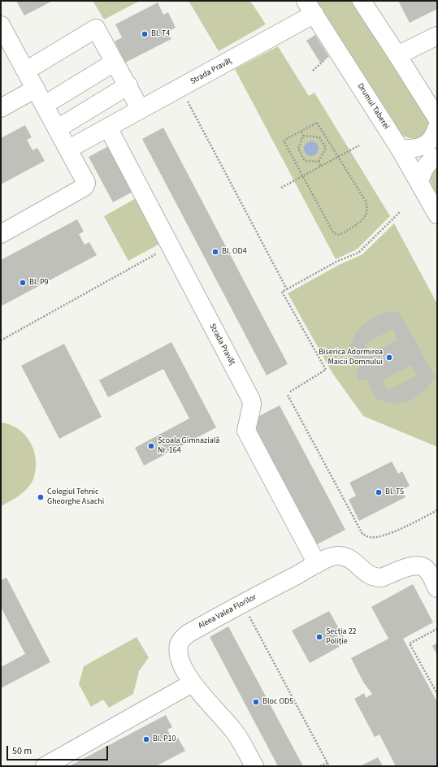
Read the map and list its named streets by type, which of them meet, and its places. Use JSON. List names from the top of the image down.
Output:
{
  "streets": {
    "street": ["Strada Pravăț", "Drumul Taberei", "Aleea Valea Florilor"]
  },
  "crossings": [
    ["Strada Pravăț", "Drumul Taberei"],
    ["Strada Pravăț", "Aleea Valea Florilor"]
  ],
  "places": [
    "Bl. T4",
    "Bl. OD4",
    "Bl. P9",
    "Biserica Adormirea Maicii Domnului",
    "Școala Gimnazială Nr. 164",
    "Bl. T5",
    "Colegiul Tehnic Gheorghe Asachi",
    "Secția 22 Poliție",
    "Bloc OD5",
    "Bl. P10"
  ],
  "scale_bar": "50 m"
}
